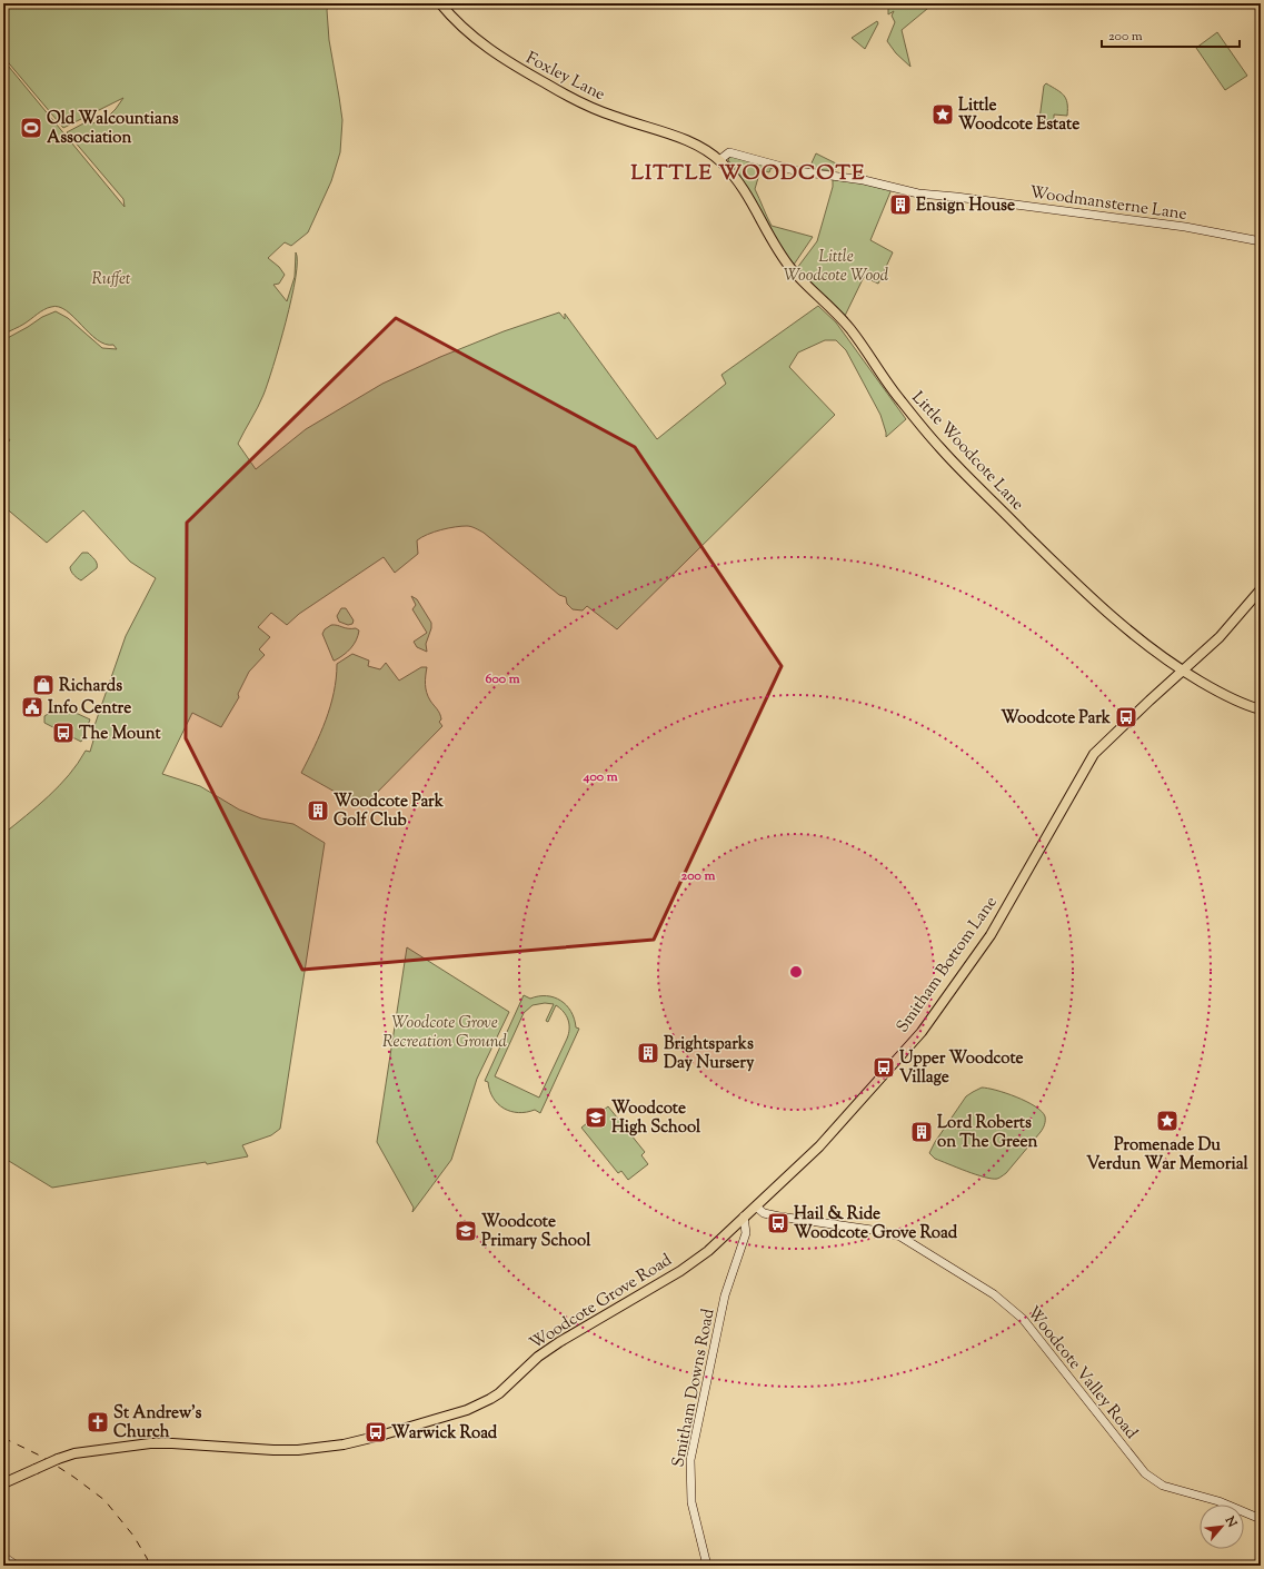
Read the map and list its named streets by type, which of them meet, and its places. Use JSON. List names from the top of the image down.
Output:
{
  "streets": {
    "main road": [
      "Foxley Lane",
      "Little Woodcote Lane",
      "Smitham Bottom Lane",
      "Woodcote Grove Road"
    ],
    "street": ["Woodmansterne Lane", "Woodcote Valley Road", "Smitham Downs Road"]
  },
  "crossings": [
    ["Foxley Lane", "Little Woodcote Lane"],
    ["Woodmansterne Lane", "Little Woodcote Lane"],
    ["Little Woodcote Lane", "Smitham Bottom Lane"],
    ["Smitham Bottom Lane", "Woodcote Grove Road"],
    ["Smitham Bottom Lane", "Woodcote Valley Road"],
    ["Smitham Bottom Lane", "Smitham Downs Road"],
    ["Woodcote Grove Road", "Smitham Downs Road"]
  ],
  "districts": ["LITTLE WOODCOTE"],
  "parks": ["Little Woodcote Wood", "Ruffet", "Woodcote Grove Recreation Ground"],
  "places": {
    "place": ["Little Woodcote Estate", "Promenade Du Verdun War Memorial"],
    "sports": ["Old Walcountians Association"],
    "building": [
      "Ensign House",
      "Woodcote Park Golf Club",
      "Brightsparks Day Nursery",
      "Lord Roberts on The Green"
    ],
    "shop": ["Richards"],
    "public building": ["Info Centre"],
    "bus stop": [
      "Woodcote Park",
      "The Mount",
      "Upper Woodcote Village",
      "Hail & Ride Woodcote Grove Road",
      "Warwick Road"
    ],
    "school or university": ["Woodcote High School", "Woodcote Primary School"],
    "church": ["St Andrew's Church"]
  },
  "scale_bar": "200 m",
  "north": "top right",
  "rings": ["600 m", "400 m", "200 m"]
}
